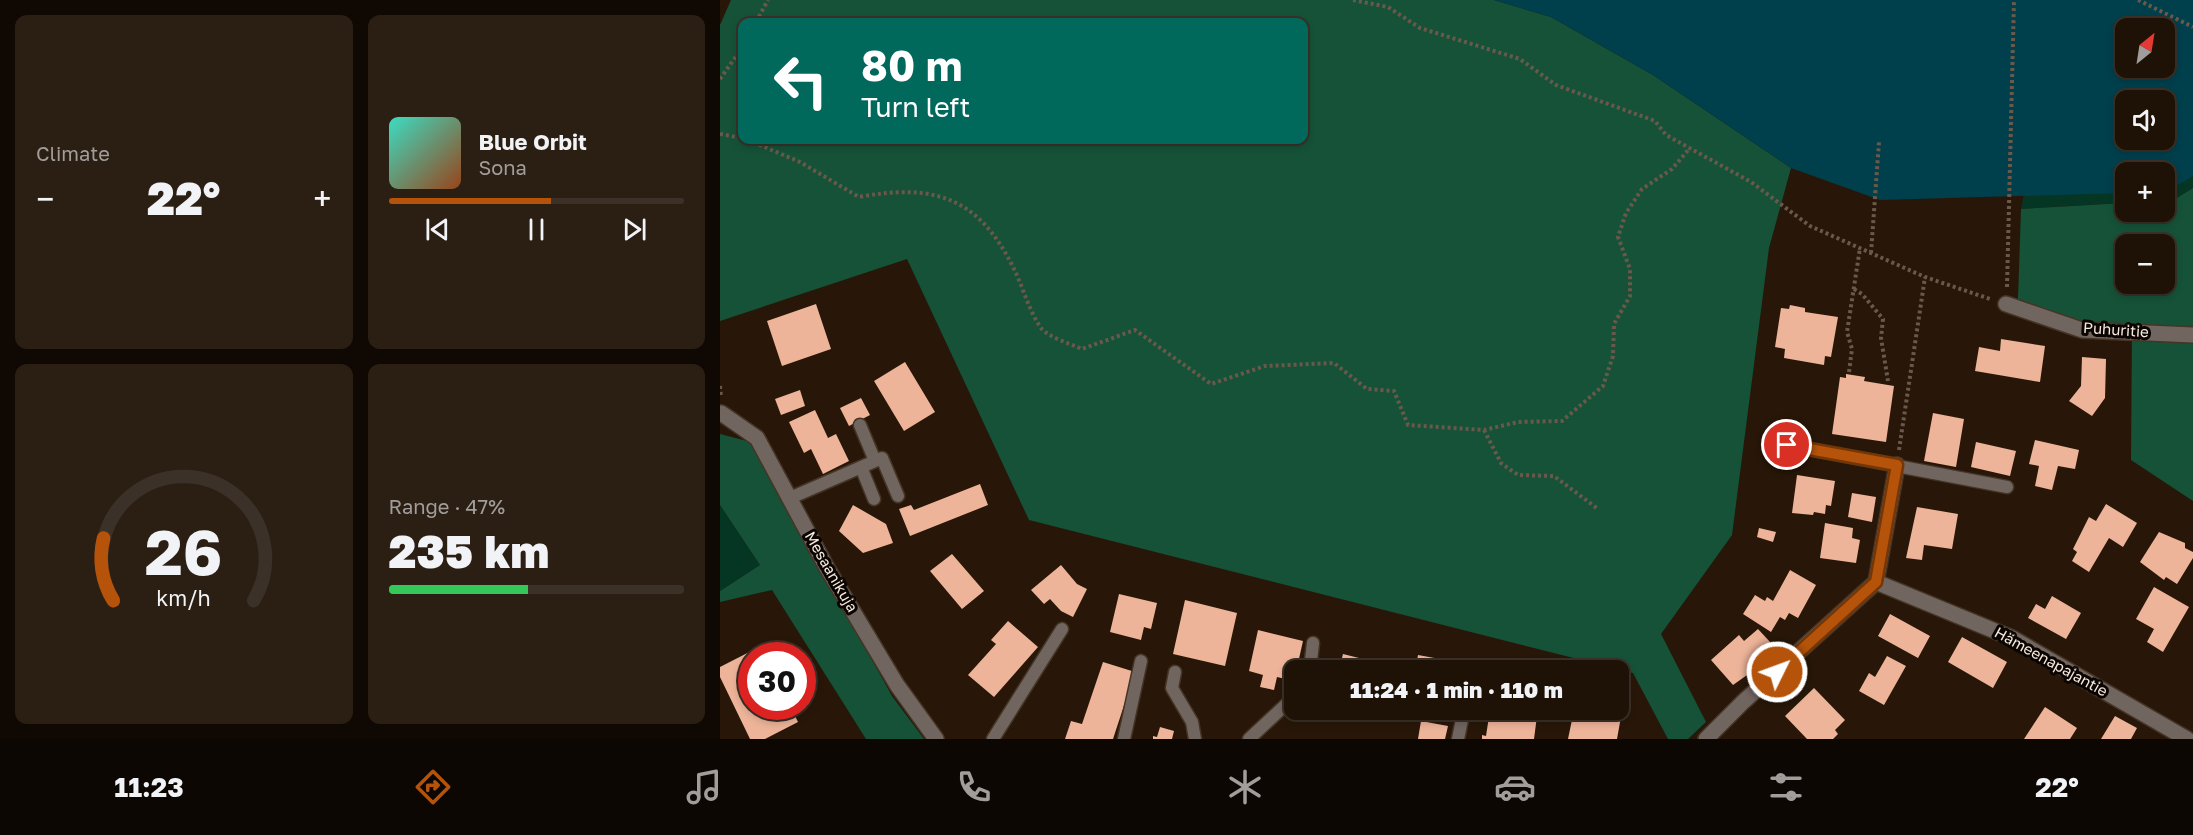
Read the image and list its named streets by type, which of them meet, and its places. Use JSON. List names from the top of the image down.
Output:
{
  "streets": {
    "street": ["Puhuritie", "Mesaanikuja", "Hämeenapajantie"]
  },
  "north": "top right",
  "page": {
    "tile": [
      "Climate",
      ["Range · 47%", "235 km"]
    ],
    "map_buttons": ["+", "−"],
    "turn": ["80 m", "Turn left"],
    "song": ["Blue Orbit", "Sona"],
    "heat": ["−", "22°", "+"],
    "limit": "30",
    "trip": "11:24 · 1 min · 110 m",
    "tabs": ["11:23", "22°"],
    "gauge": ["26", "km/h"]
  }
}
